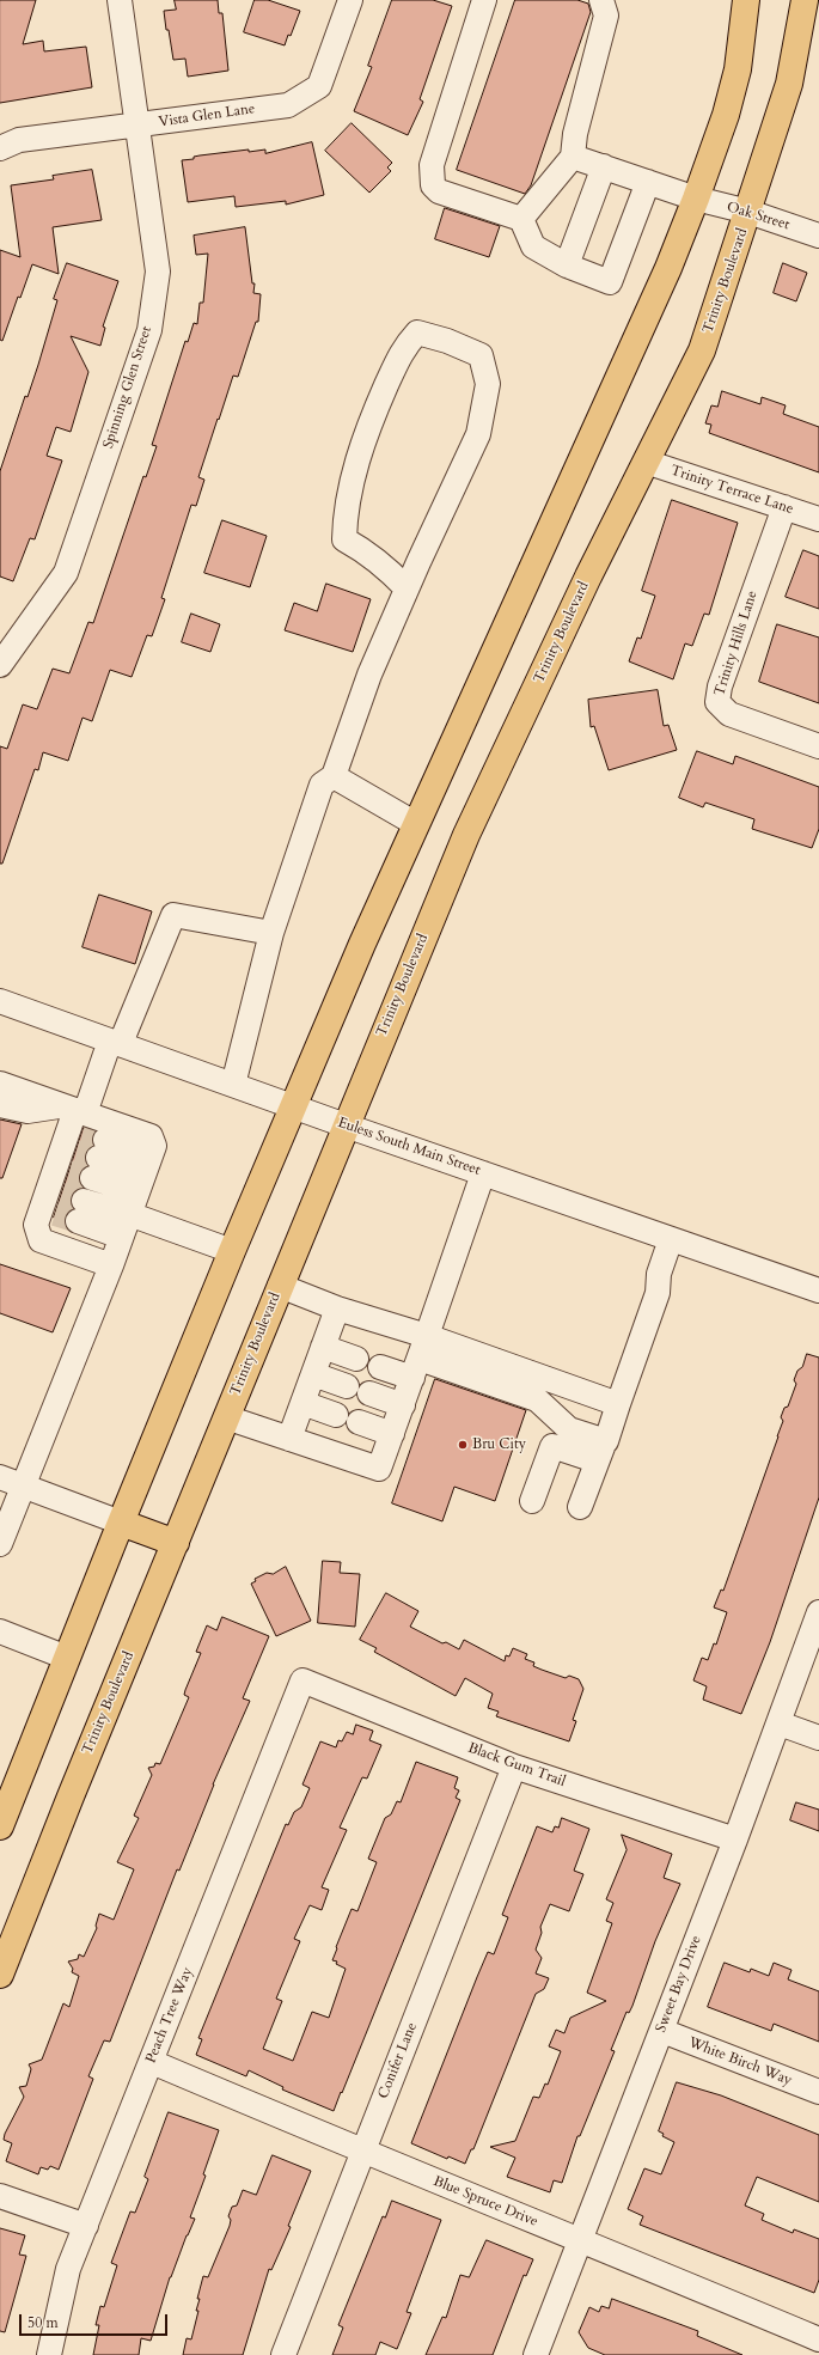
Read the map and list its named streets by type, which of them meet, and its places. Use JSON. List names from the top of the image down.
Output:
{
  "streets": {
    "main road": ["Trinity Boulevard"],
    "street": [
      "Vista Glen Lane",
      "Oak Street",
      "Spinning Glen Street",
      "Trinity Terrace Lane",
      "Trinity Hills Lane",
      "Euless South Main Street",
      "Black Gum Trail",
      "Sweet Bay Drive",
      "Peach Tree Way",
      "Conifer Lane",
      "White Birch Way",
      "Blue Spruce Drive"
    ]
  },
  "crossings": [
    ["Vista Glen Lane", "Spinning Glen Street"],
    ["Oak Street", "Trinity Boulevard"],
    ["Trinity Boulevard", "Trinity Terrace Lane"],
    ["Trinity Boulevard", "Euless South Main Street"],
    ["Trinity Terrace Lane", "Trinity Hills Lane"],
    ["Black Gum Trail", "Sweet Bay Drive"],
    ["Black Gum Trail", "Peach Tree Way"],
    ["Black Gum Trail", "Conifer Lane"],
    ["Sweet Bay Drive", "White Birch Way"],
    ["Sweet Bay Drive", "Blue Spruce Drive"],
    ["Peach Tree Way", "Blue Spruce Drive"],
    ["Conifer Lane", "Blue Spruce Drive"]
  ],
  "places": ["Bru City"],
  "scale_bar": "50 m"
}
